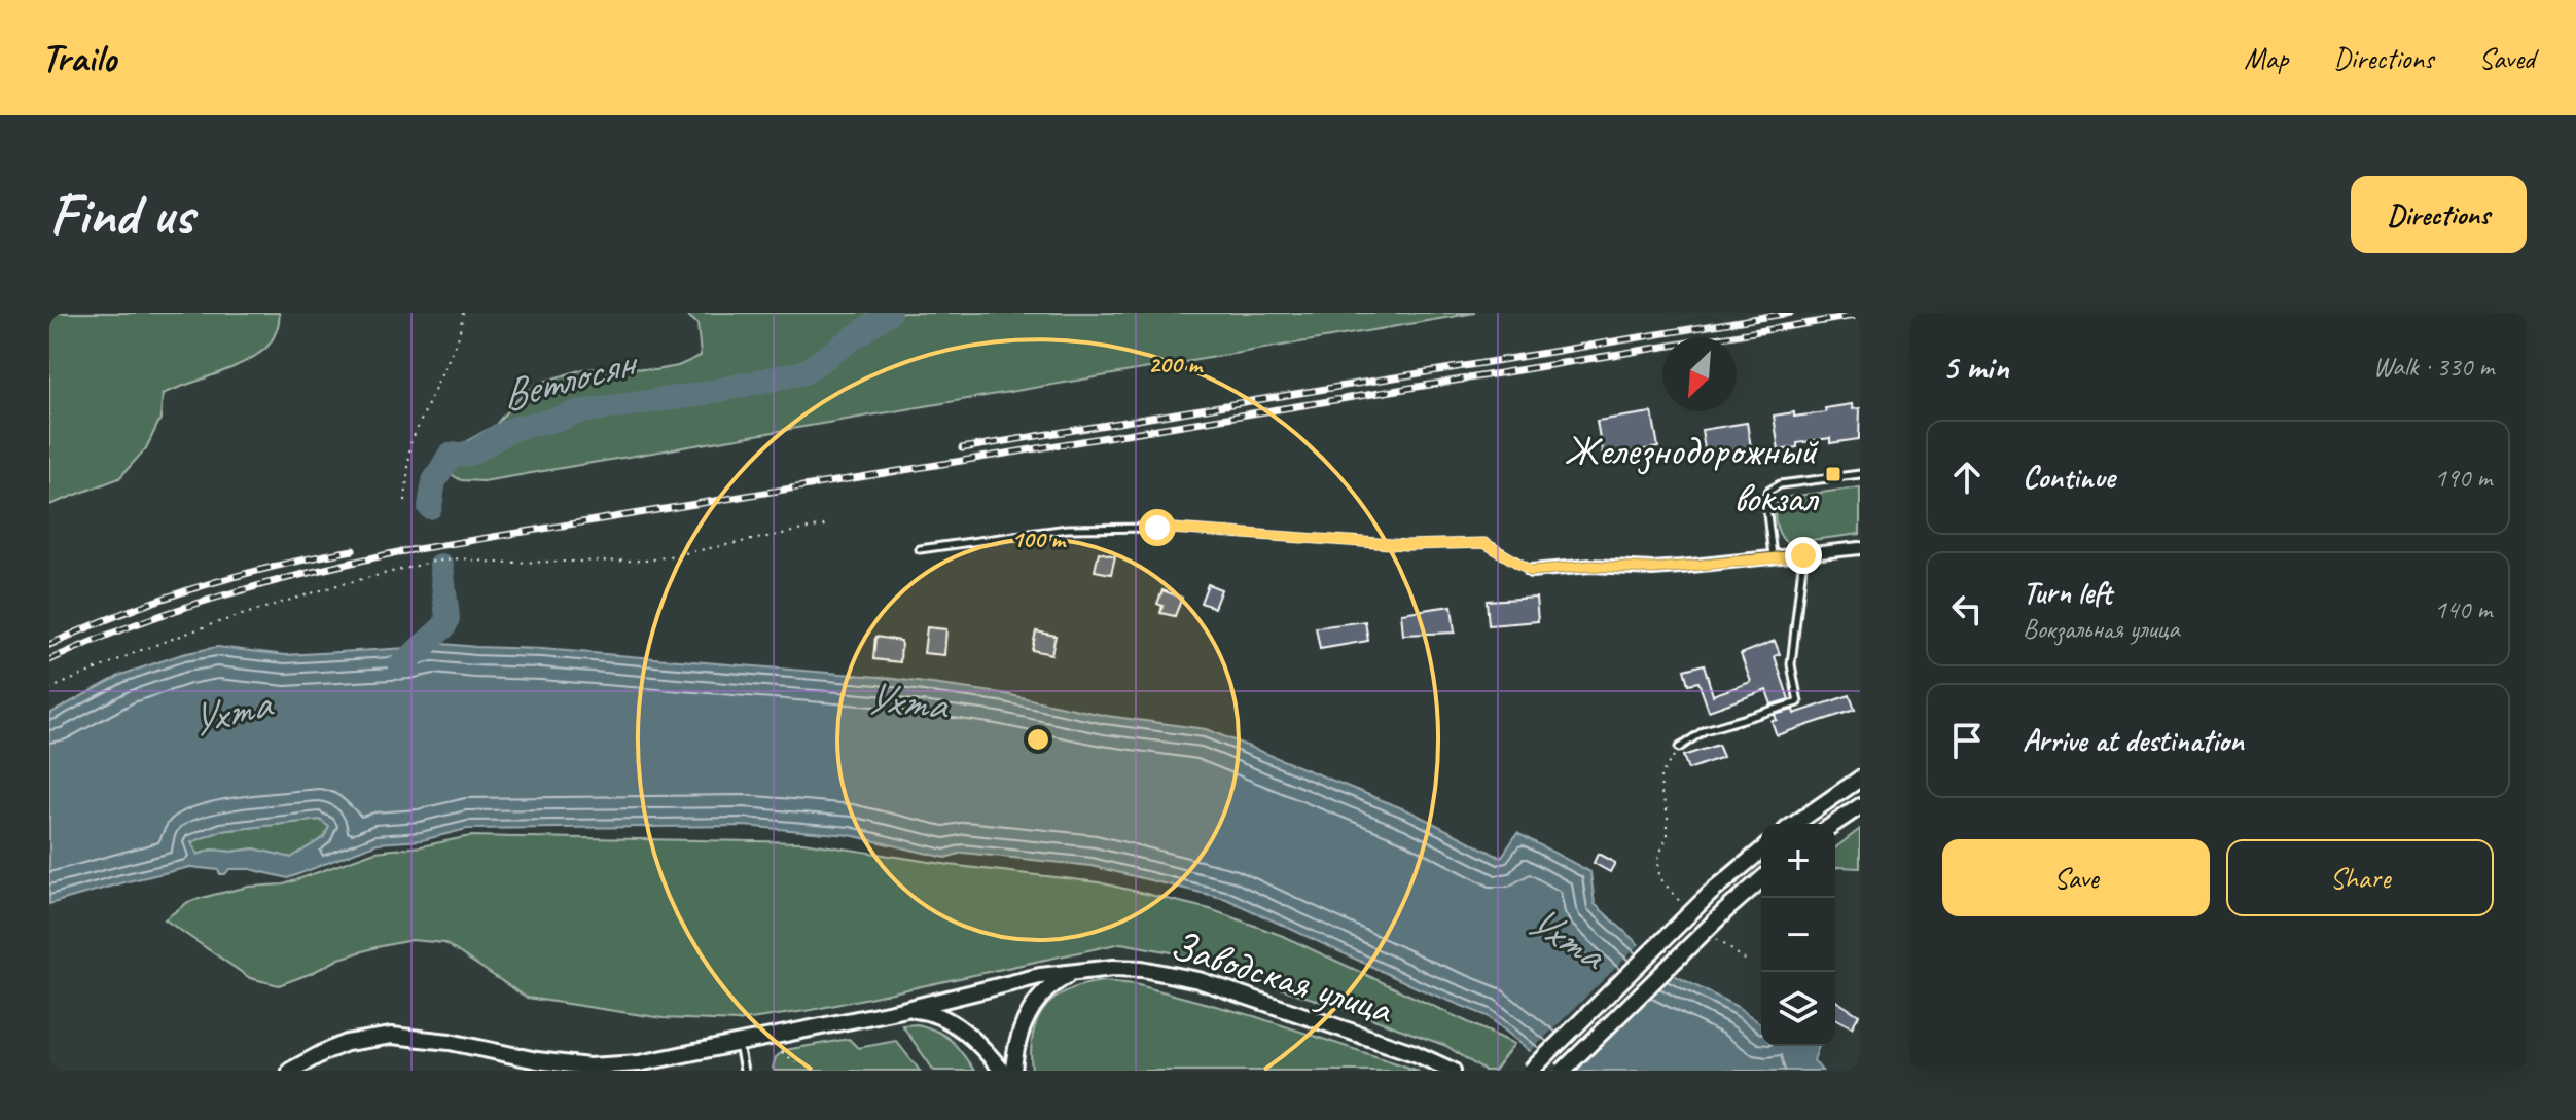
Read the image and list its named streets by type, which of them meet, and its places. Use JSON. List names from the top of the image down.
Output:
{
  "streets": {
    "street": ["Заводская улица"]
  },
  "water": ["Ветлосян", "Ухта"],
  "places": {
    "transit": ["Железнодорожный вокзал"]
  },
  "north": "bottom left",
  "page": {
    "header": "Trailo",
    "nav": ["Map", "Directions", "Saved"],
    "buttons": [
      "Directions",
      ["Save", "Share"]
    ],
    "title": "Find us",
    "heading": ["5 min", "Walk · 330 m"],
    "list": [
      ["Continue", "190 m"],
      ["Turn left", "Вокзальная улица", "140 m"],
      "Arrive at destination"
    ],
    "map_buttons": ["+", "−"]
  },
  "rings": ["200 m", "100 m"]
}
